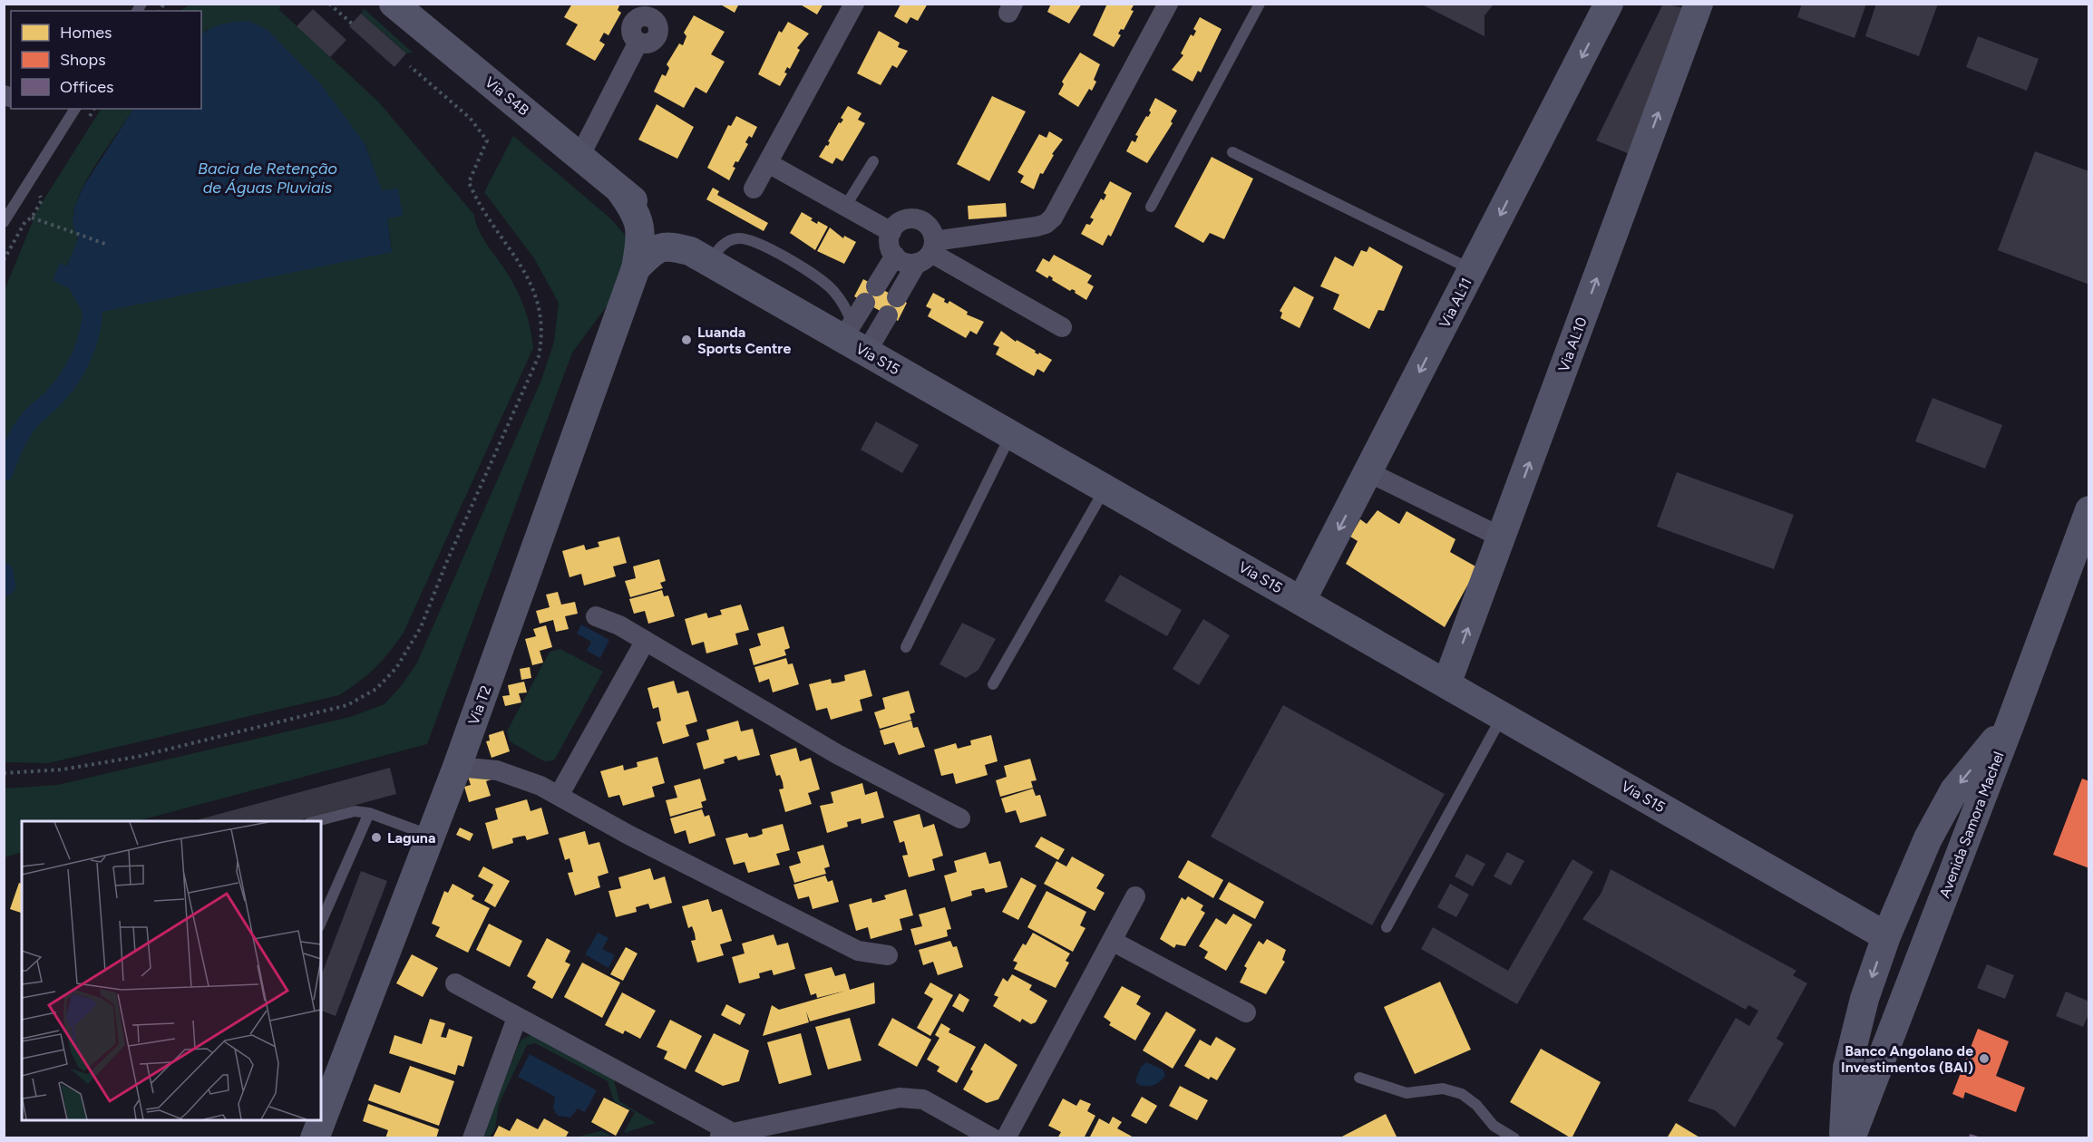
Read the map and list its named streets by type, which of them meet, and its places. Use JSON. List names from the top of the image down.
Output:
{
  "streets": {
    "street": [
      "Via S4B",
      "Via AL11",
      "Via AL10",
      "Via S15",
      "Via T2",
      "Avenida Samora Machel"
    ]
  },
  "crossings": [
    ["Via S4B", "Via S15"],
    ["Via S4B", "Via T2"],
    ["Via AL11", "Via S15"],
    ["Via AL10", "Via S15"],
    ["Via S15", "Via T2"]
  ],
  "one_way": ["Via AL11", "Via AL10"],
  "water": ["Bacia de Retenção de Águas Pluviais"],
  "places": ["Luanda Sports Centre", "Laguna", "Banco Angolano de Investimentos (BAI)"],
  "legend": ["Homes", "Shops", "Offices"]
}
